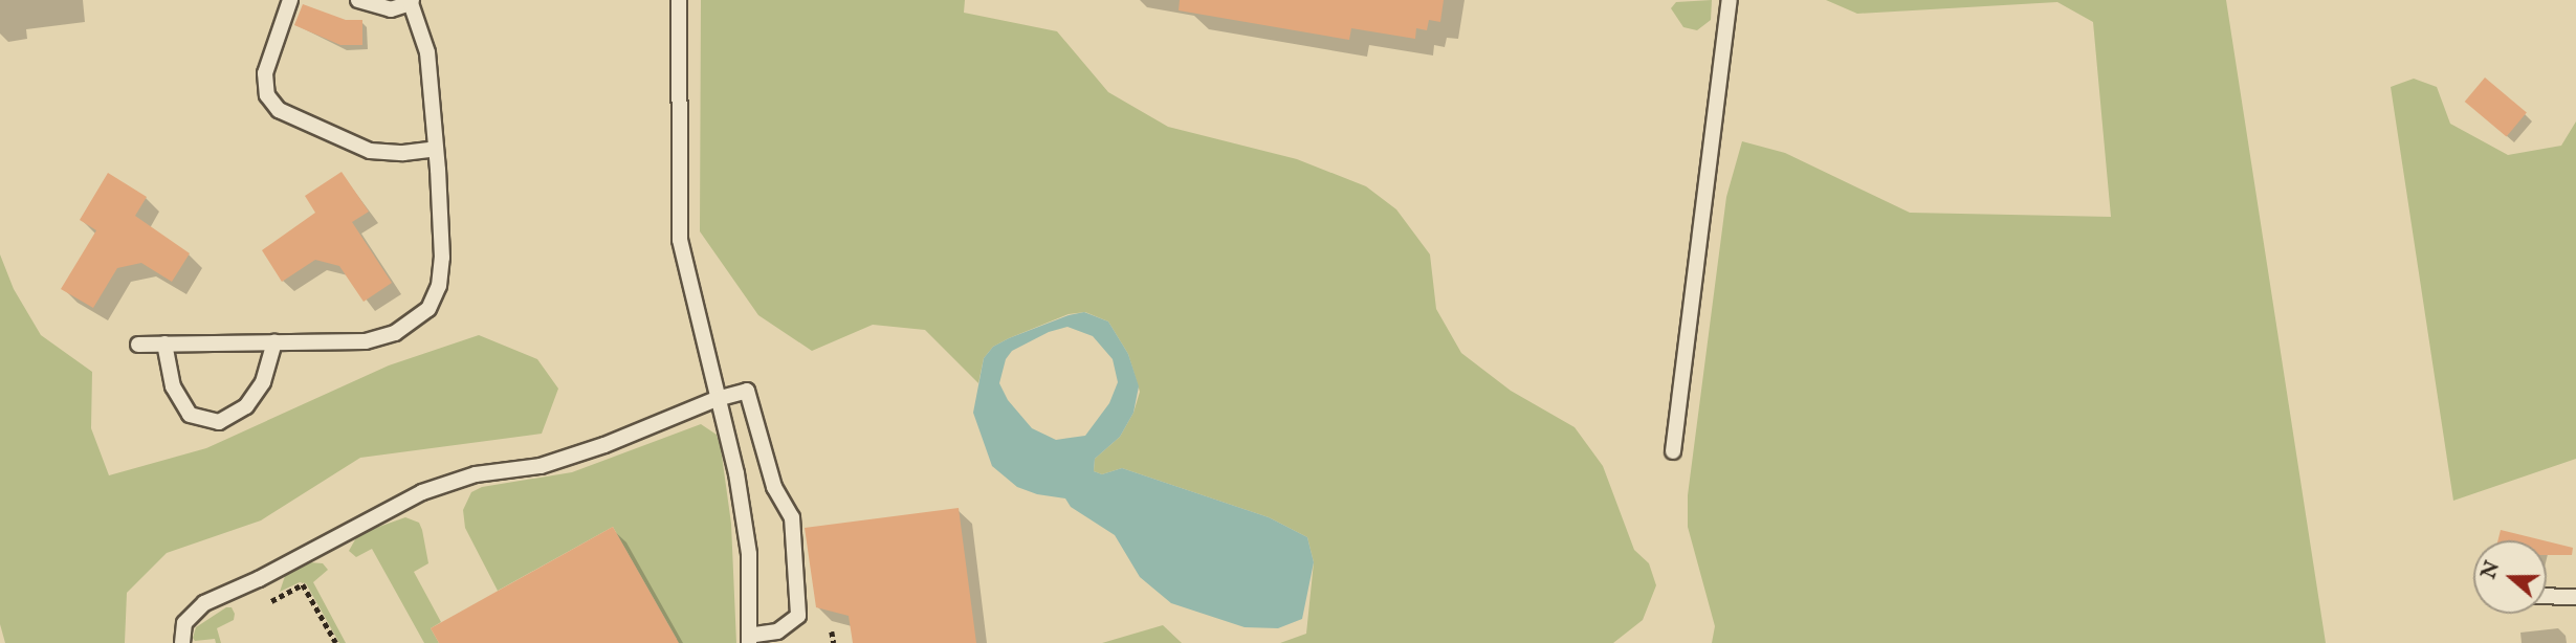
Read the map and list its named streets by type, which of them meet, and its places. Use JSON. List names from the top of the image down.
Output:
{
  "north": "left"
}
